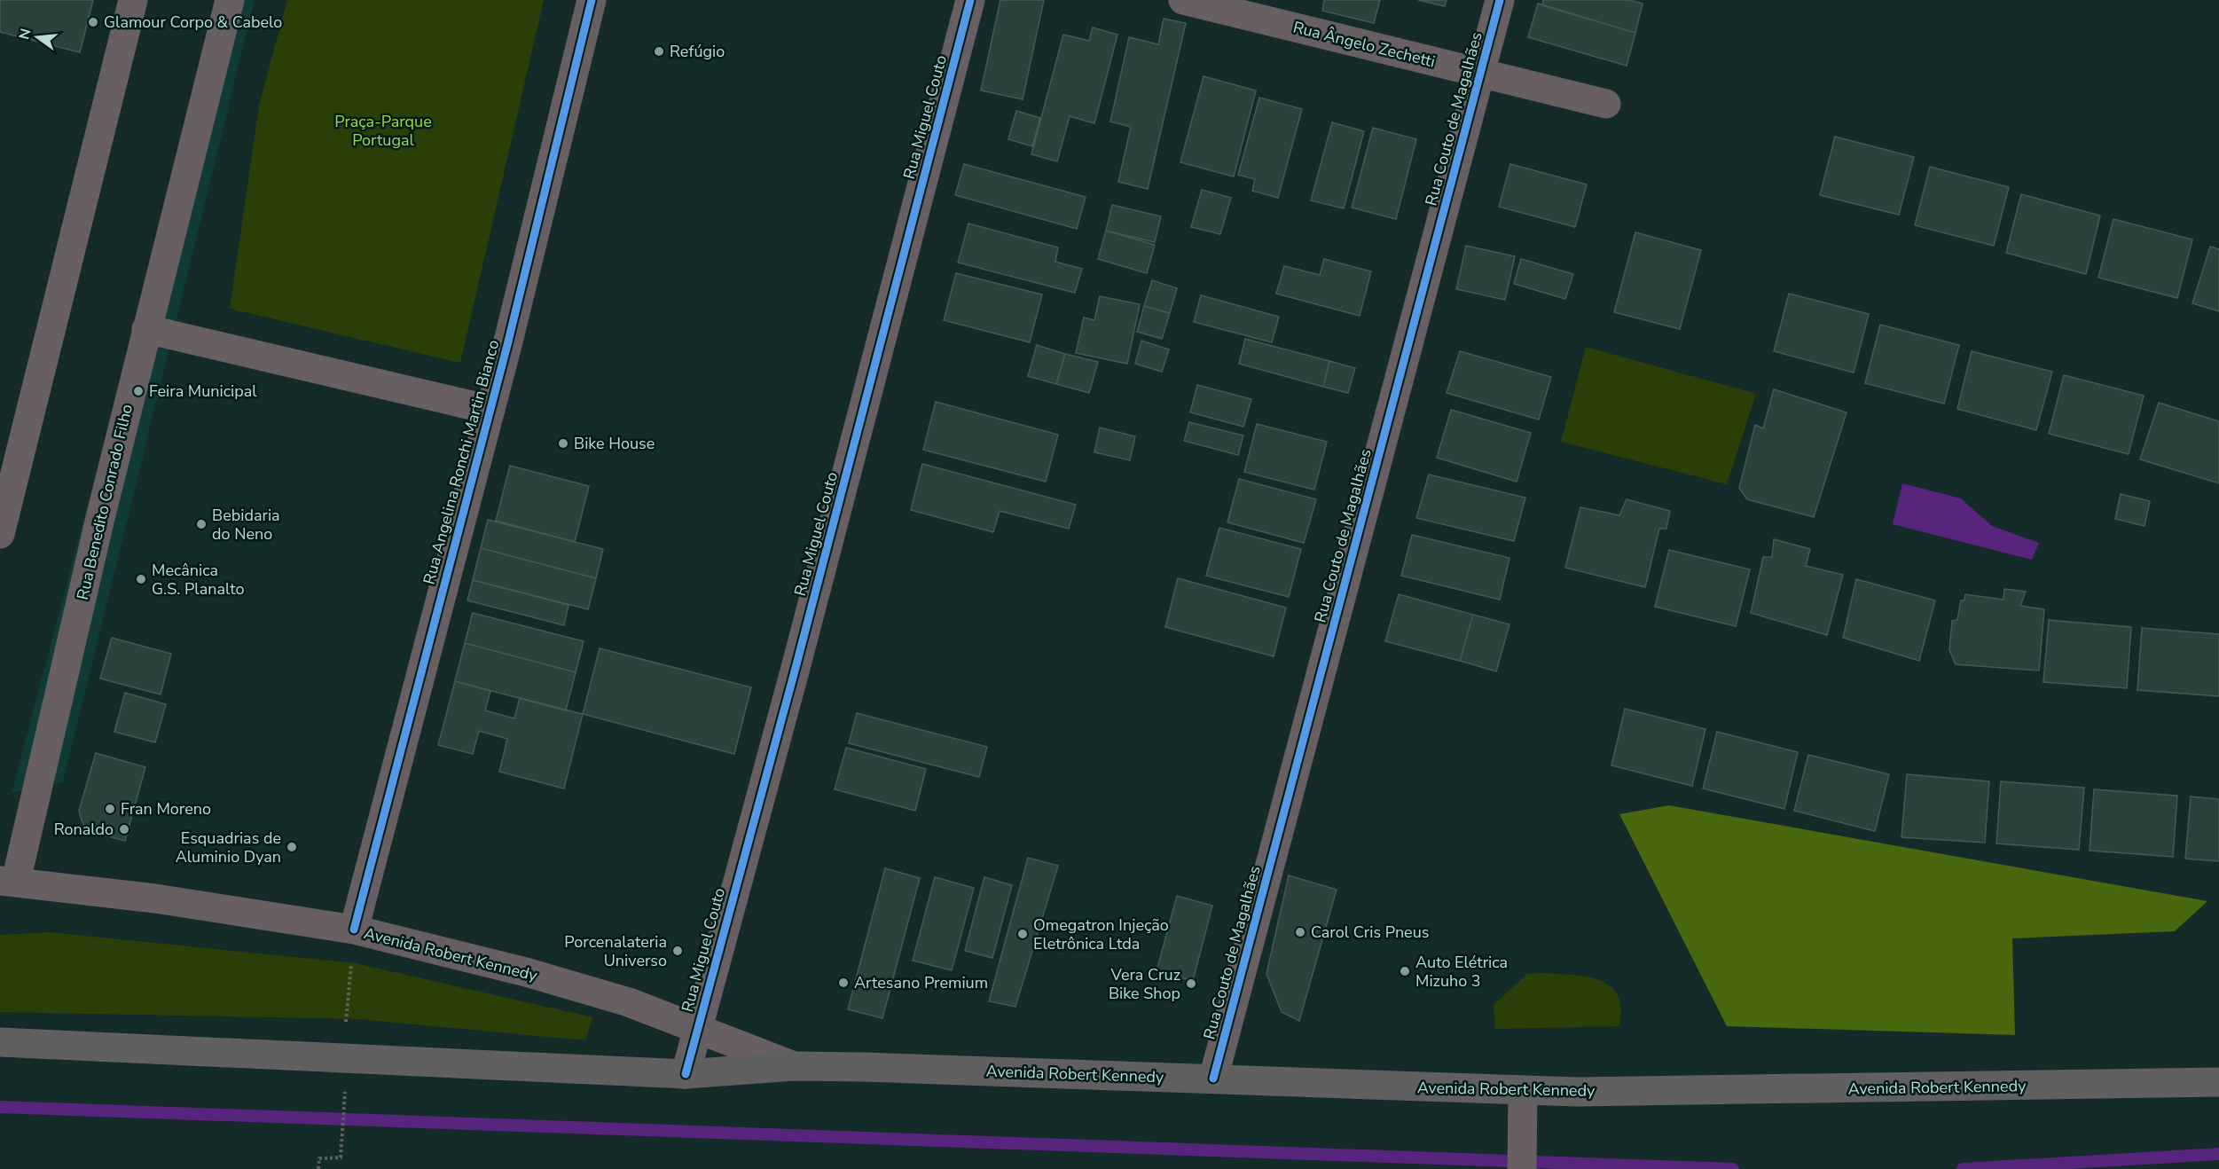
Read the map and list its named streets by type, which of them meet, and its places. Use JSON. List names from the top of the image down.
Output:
{
  "streets": {
    "main road": ["Avenida Robert Kennedy"],
    "street": [
      "Rua Ângelo Zechetti",
      "Rua Miguel Couto",
      "Rua Couto de Magalhães",
      "Rua Angelina Ronchi Martin Bianco",
      "Rua Benedito Conrado Filho"
    ]
  },
  "crossings": [
    ["Rua Ângelo Zechetti", "Rua Couto de Magalhães"],
    ["Rua Miguel Couto", "Avenida Robert Kennedy"],
    ["Rua Couto de Magalhães", "Avenida Robert Kennedy"],
    ["Rua Angelina Ronchi Martin Bianco", "Avenida Robert Kennedy"],
    ["Rua Benedito Conrado Filho", "Avenida Robert Kennedy"]
  ],
  "parks": ["Praça-Parque Portugal"],
  "places": [
    "Glamour Corpo & Cabelo",
    "Refúgio",
    "Feira Municipal",
    "Bike House",
    "Bebidaria do Neno",
    "Mecânica G.S. Planalto",
    "Fran Moreno",
    "Ronaldo",
    "Esquadrias de Aluminio Dyan",
    "Carol Cris Pneus",
    "Omegatron Injeção Eletrônica Ltda",
    "Porcenalateria Universo",
    "Auto Elétrica Mizuho 3",
    "Artesano Premium",
    "Vera Cruz Bike Shop"
  ],
  "north": "left"
}
